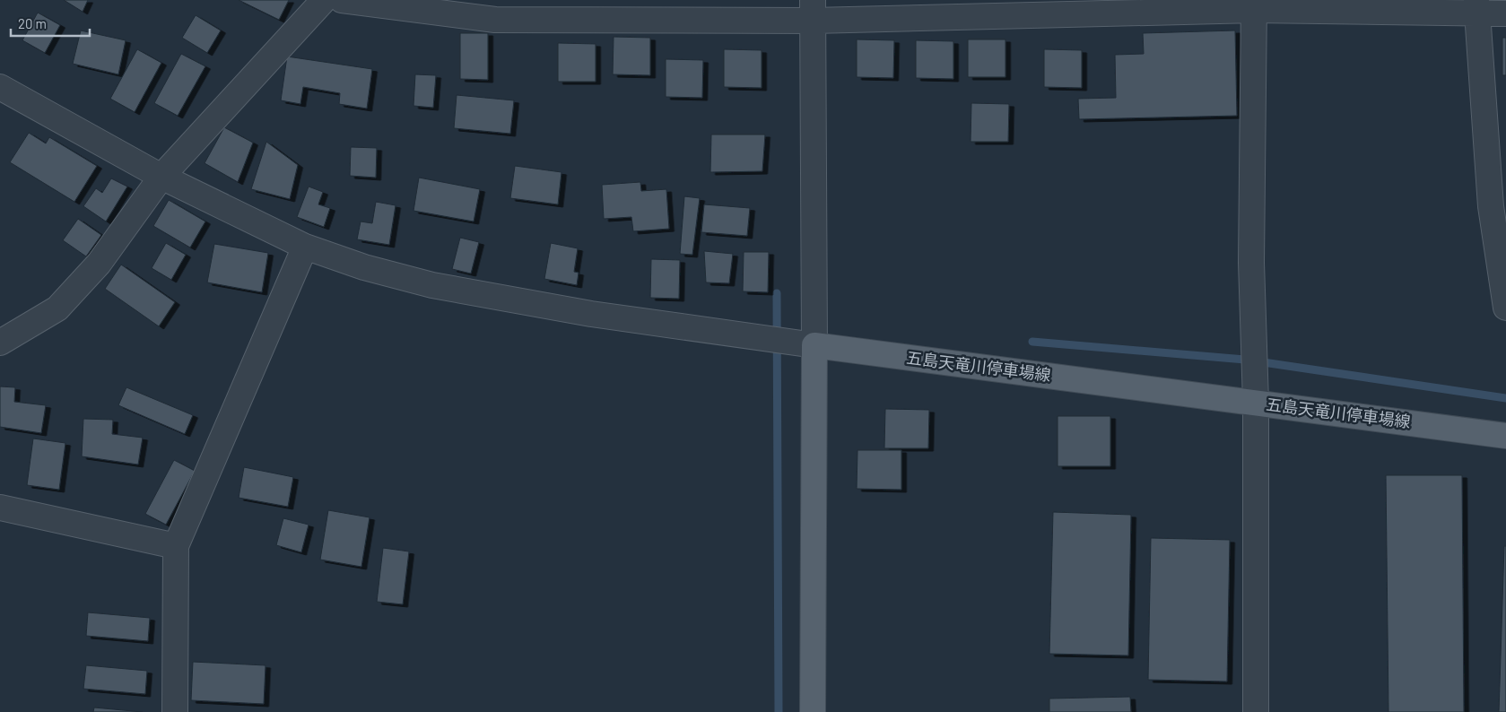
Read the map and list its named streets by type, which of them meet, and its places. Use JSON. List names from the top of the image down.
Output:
{
  "streets": {
    "main road": ["五島天竜川停車場線"]
  },
  "scale_bar": "20 m"
}
